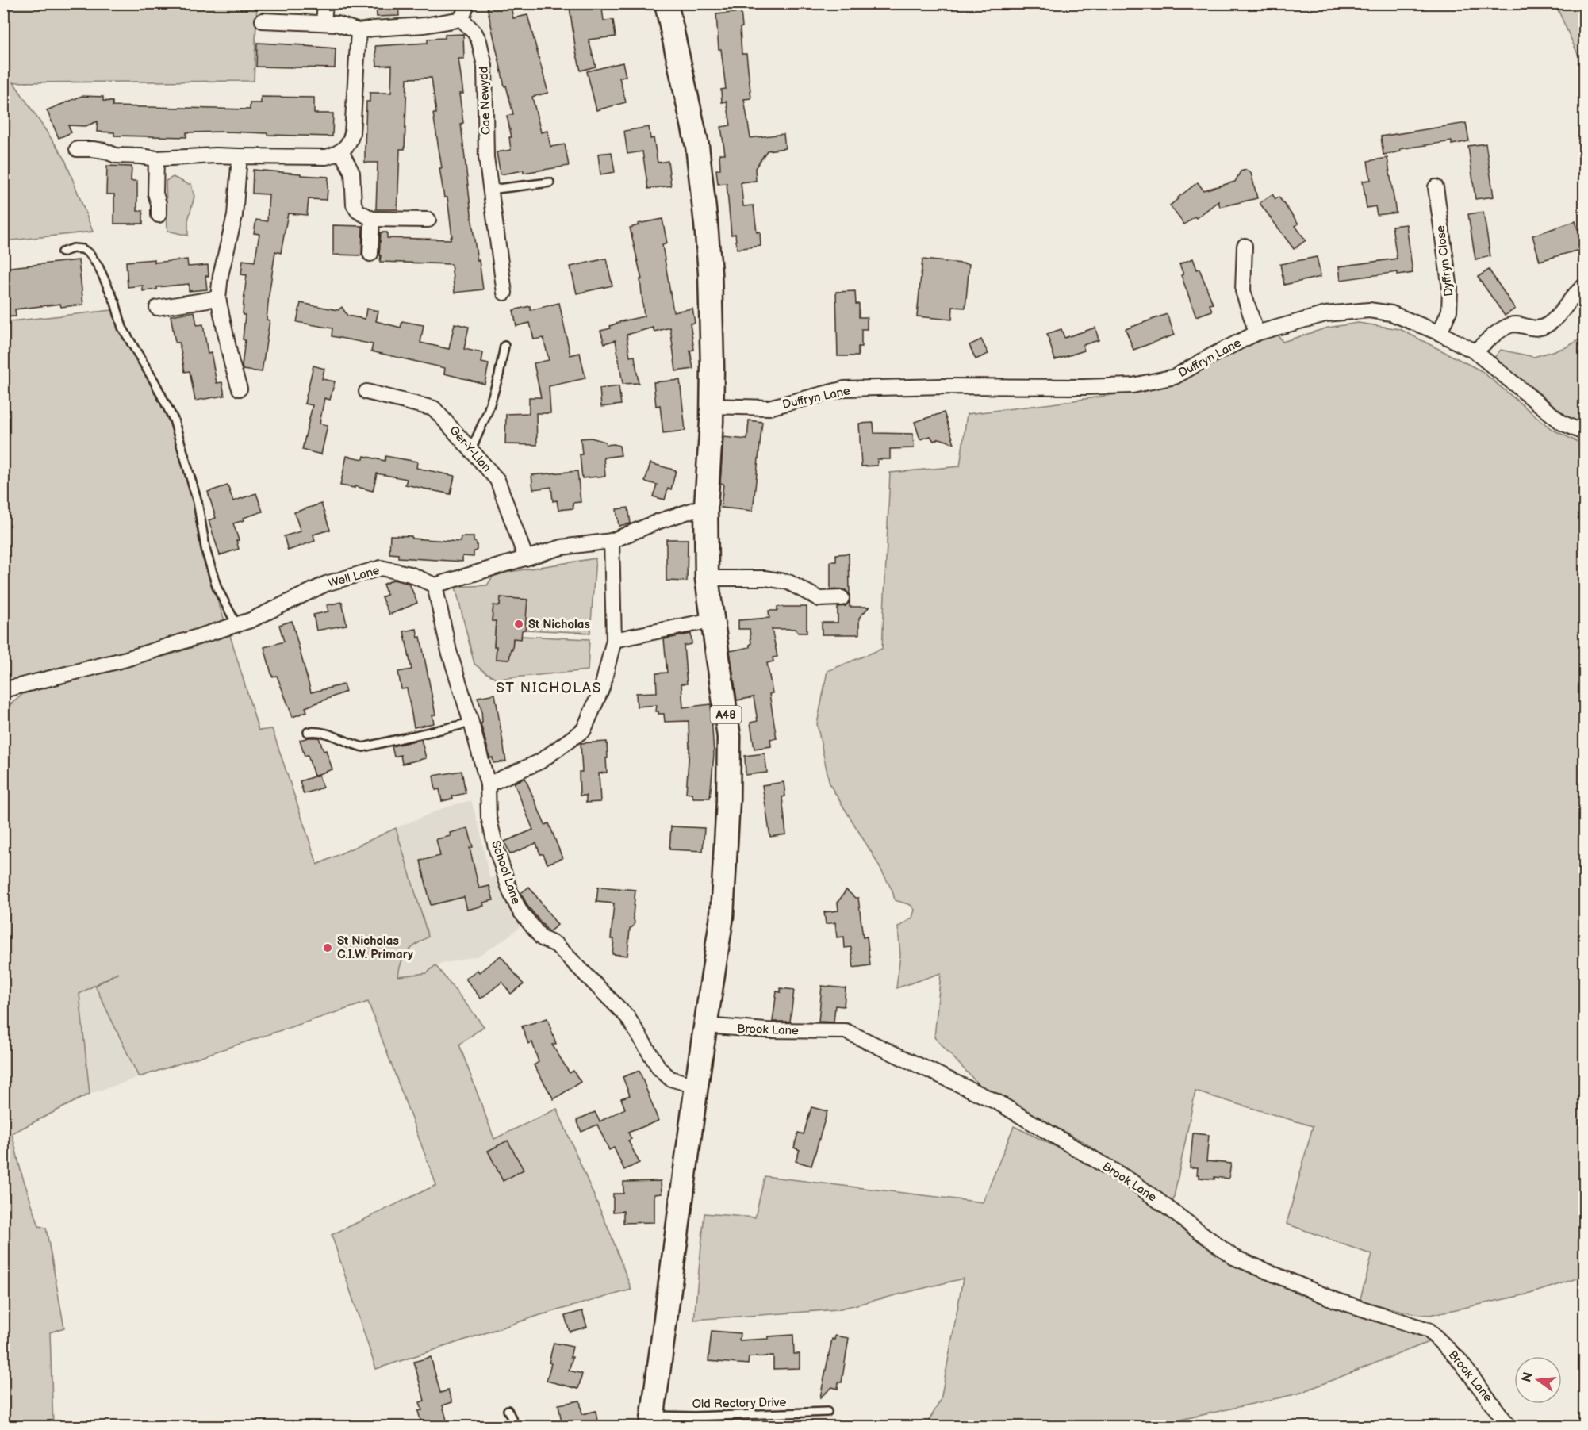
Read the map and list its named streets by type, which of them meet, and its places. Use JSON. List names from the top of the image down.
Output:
{
  "streets": {
    "main road": ["A48"],
    "street": [
      "Cae Newydd",
      "Dyffryn Close",
      "Duffryn Lane",
      "Ger-Y-Llan",
      "Well Lane",
      "School Lane",
      "Brook Lane"
    ],
    "lane": ["Old Rectory Drive"]
  },
  "crossings": [
    ["Dyffryn Close", "Duffryn Lane"],
    ["Duffryn Lane", "A48"],
    ["Well Lane", "School Lane"],
    ["A48", "School Lane"],
    ["A48", "Brook Lane"],
    ["A48", "Old Rectory Drive"]
  ],
  "districts": ["ST NICHOLAS"],
  "places": ["St Nicholas", "St Nicholas C.I.W. Primary"],
  "north": "left"
}
